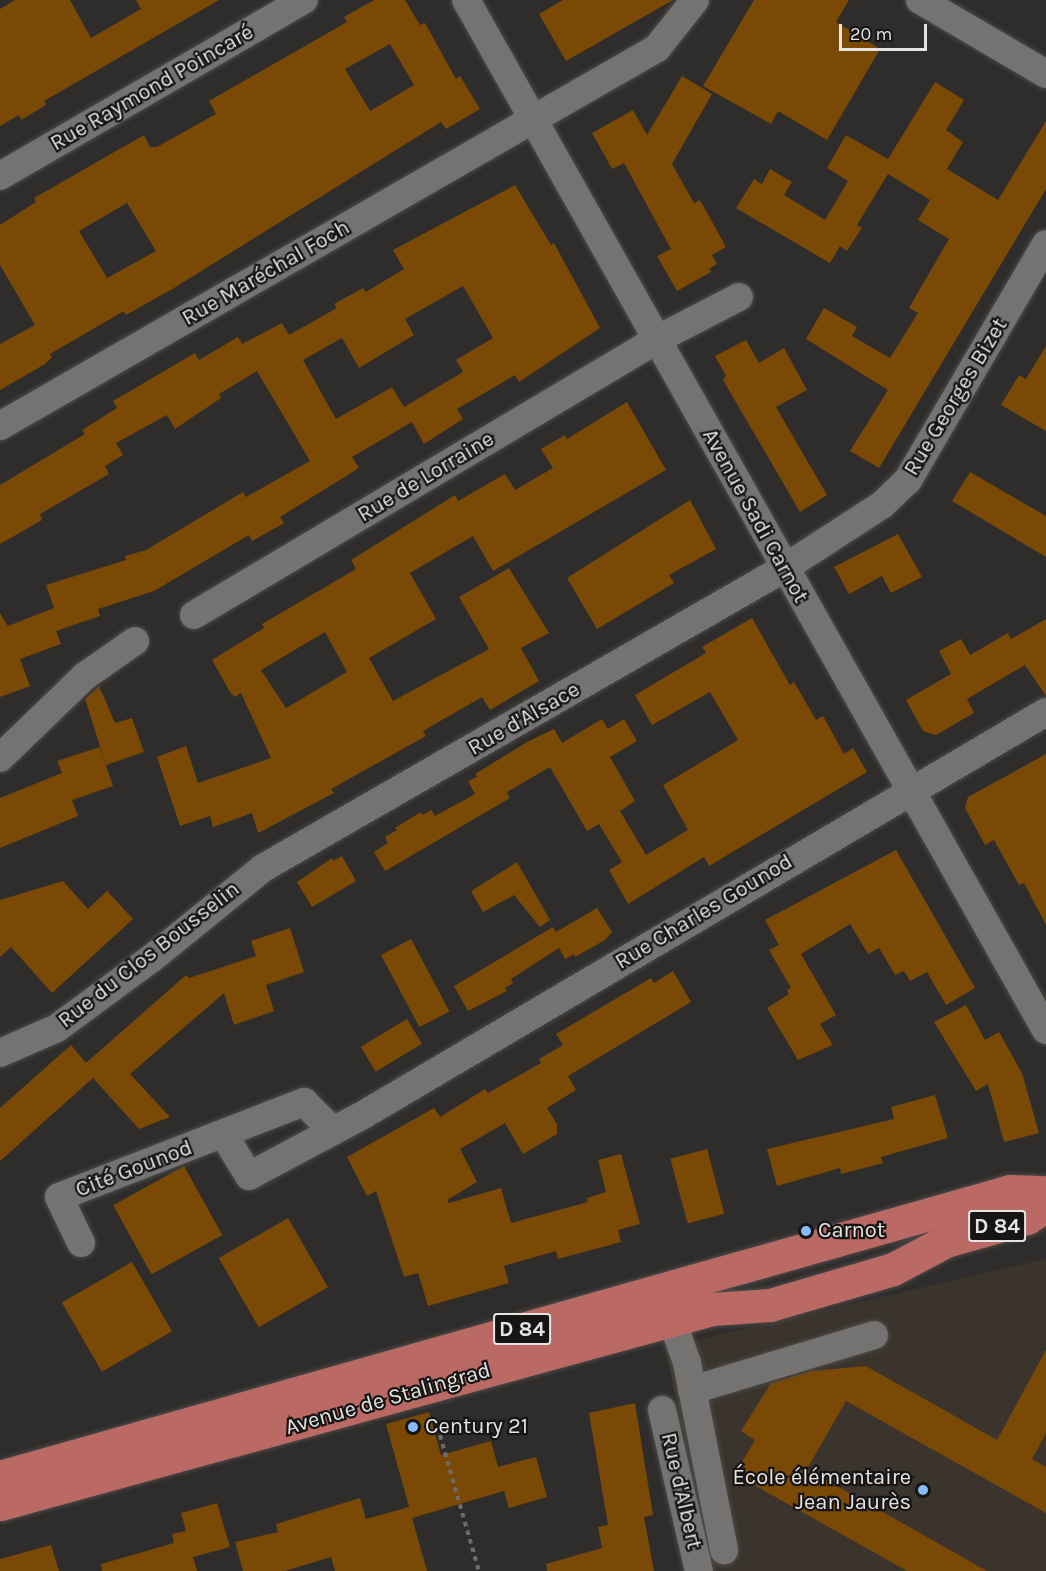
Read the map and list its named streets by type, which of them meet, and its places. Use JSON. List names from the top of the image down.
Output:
{
  "streets": {
    "main road": ["D 84", "Avenue de Stalingrad"],
    "street": [
      "Rue Raymond Poincaré",
      "Rue Maréchal Foch",
      "Rue Georges Bizet",
      "Rue de Lorraine",
      "Avenue Sadi Carnot",
      "Rue d'Alsace",
      "Rue Charles Gounod",
      "Rue du Clos Bousselin",
      "Cité Gounod",
      "Rue d'Albert"
    ]
  },
  "crossings": [
    ["Rue Maréchal Foch", "Avenue Sadi Carnot"],
    ["Rue Georges Bizet", "Avenue Sadi Carnot"],
    ["Rue Georges Bizet", "Rue d'Alsace"],
    ["Rue de Lorraine", "Avenue Sadi Carnot"],
    ["Avenue Sadi Carnot", "Rue d'Alsace"],
    ["Avenue Sadi Carnot", "Rue Charles Gounod"],
    ["Rue d'Alsace", "Rue du Clos Bousselin"],
    ["Rue Charles Gounod", "Cité Gounod"]
  ],
  "places": ["Carnot", "Century 21", "École élémentaire Jean Jaurès"],
  "scale_bar": "20 m"
}
